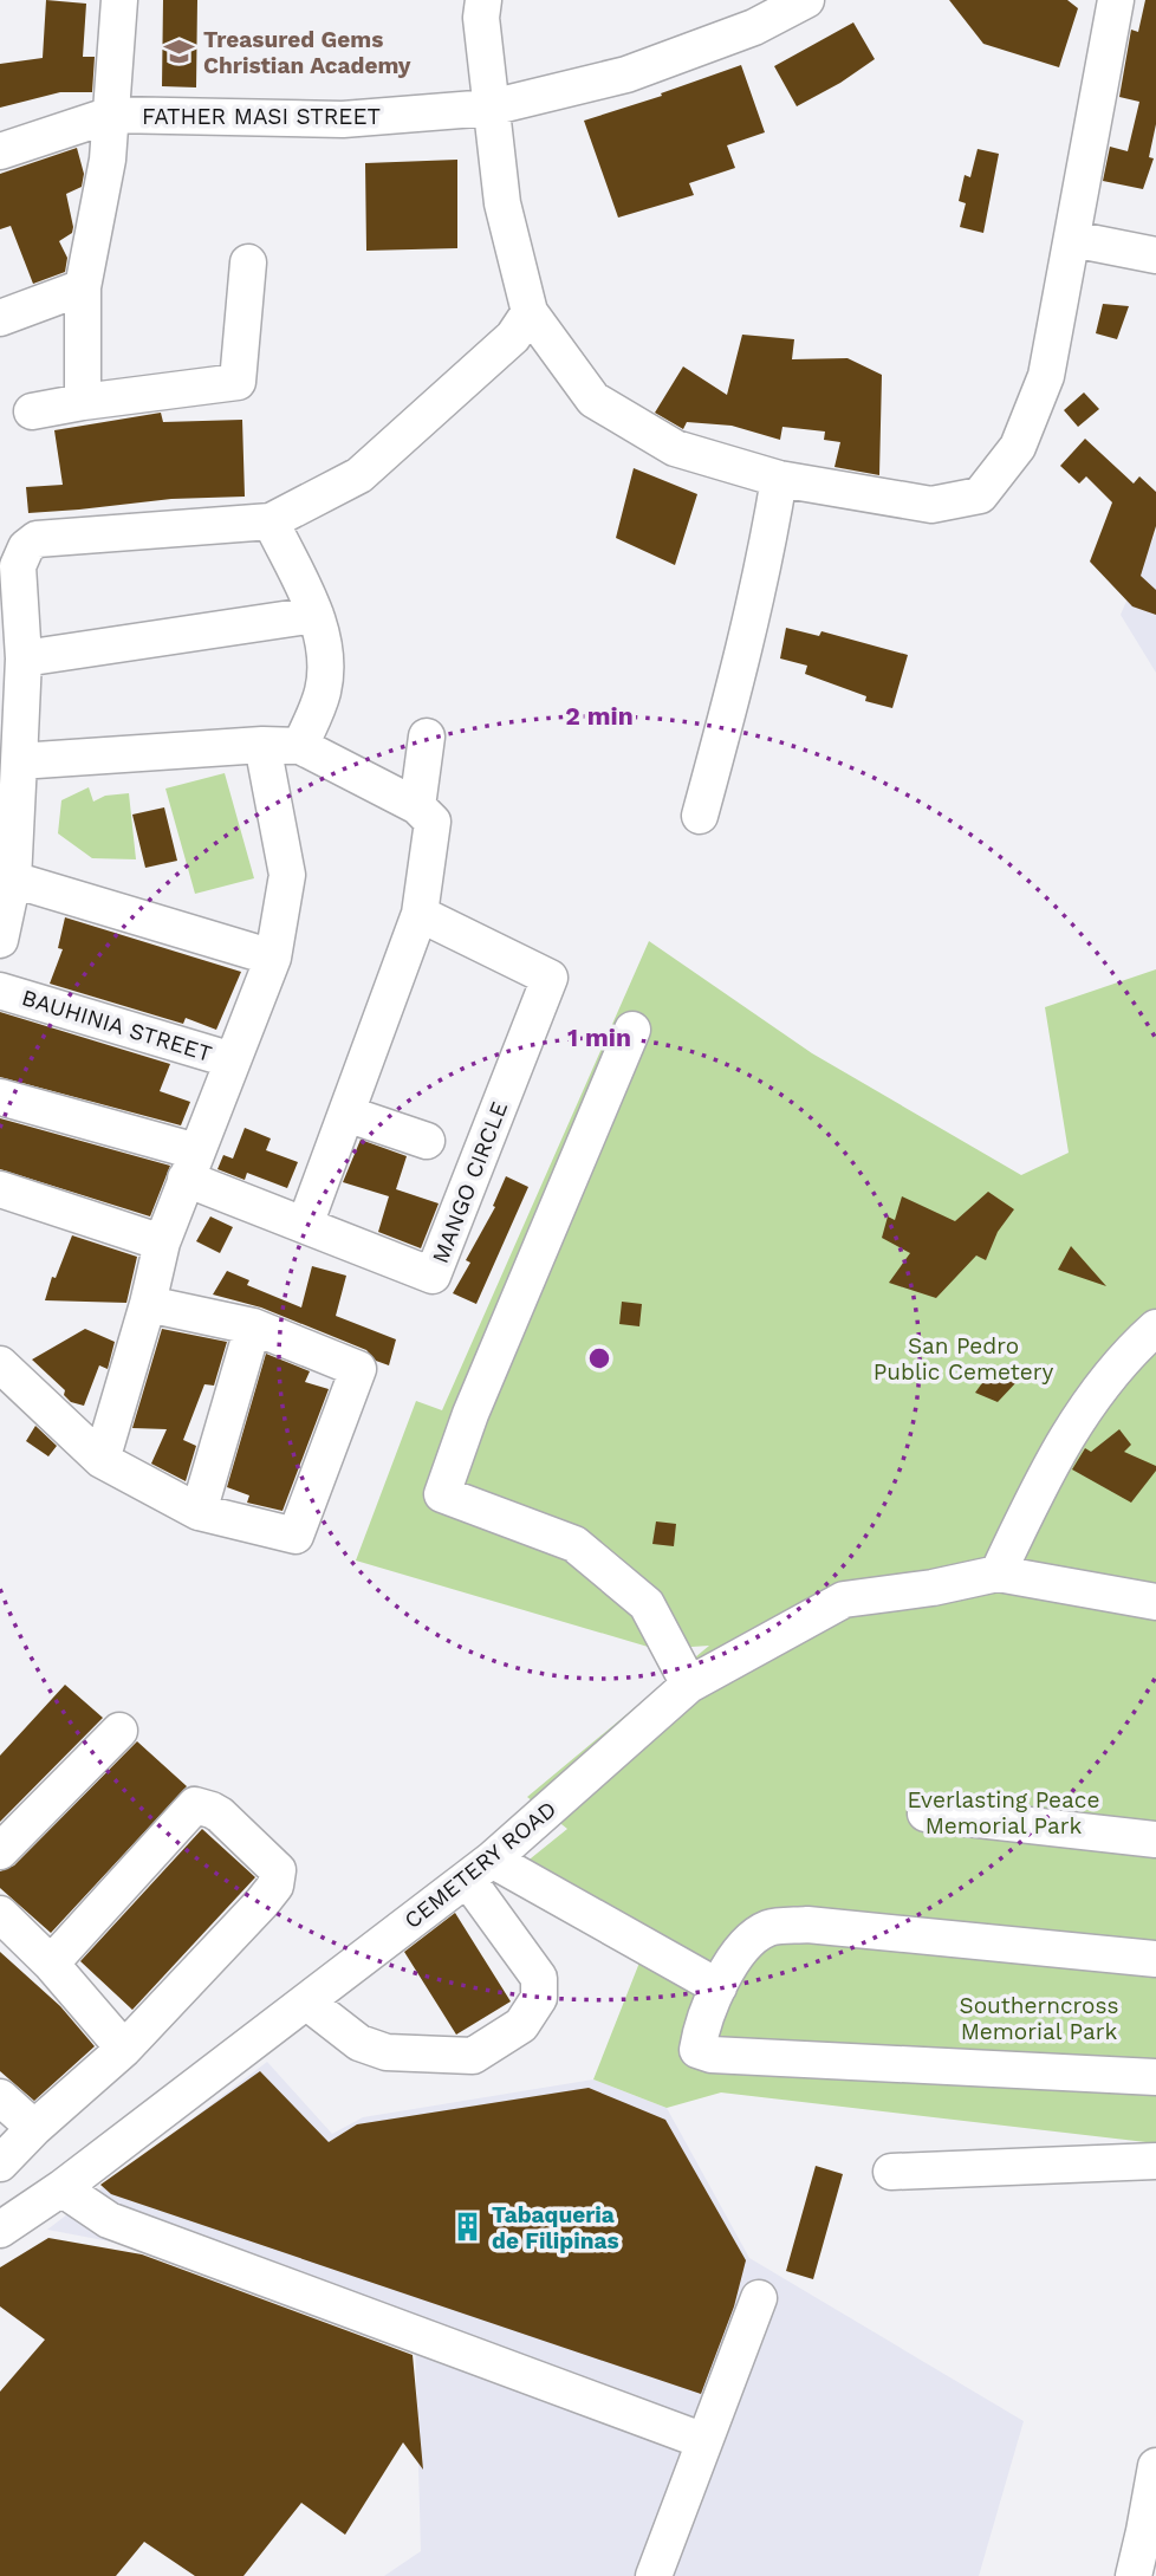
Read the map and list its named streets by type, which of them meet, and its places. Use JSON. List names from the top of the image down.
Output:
{
  "streets": {
    "street": [
      "FATHER MASI STREET",
      "BAUHINIA STREET",
      "MANGO CIRCLE",
      "CEMETERY ROAD"
    ]
  },
  "parks": ["San Pedro Public Cemetery", "Everlasting Peace Memorial Park", "Southerncross Memorial Park"],
  "places": {
    "school or university": ["Treasured Gems Christian Academy"],
    "building": ["Tabaqueria de Filipinas"]
  },
  "rings": ["2 min", "1 min"]
}
